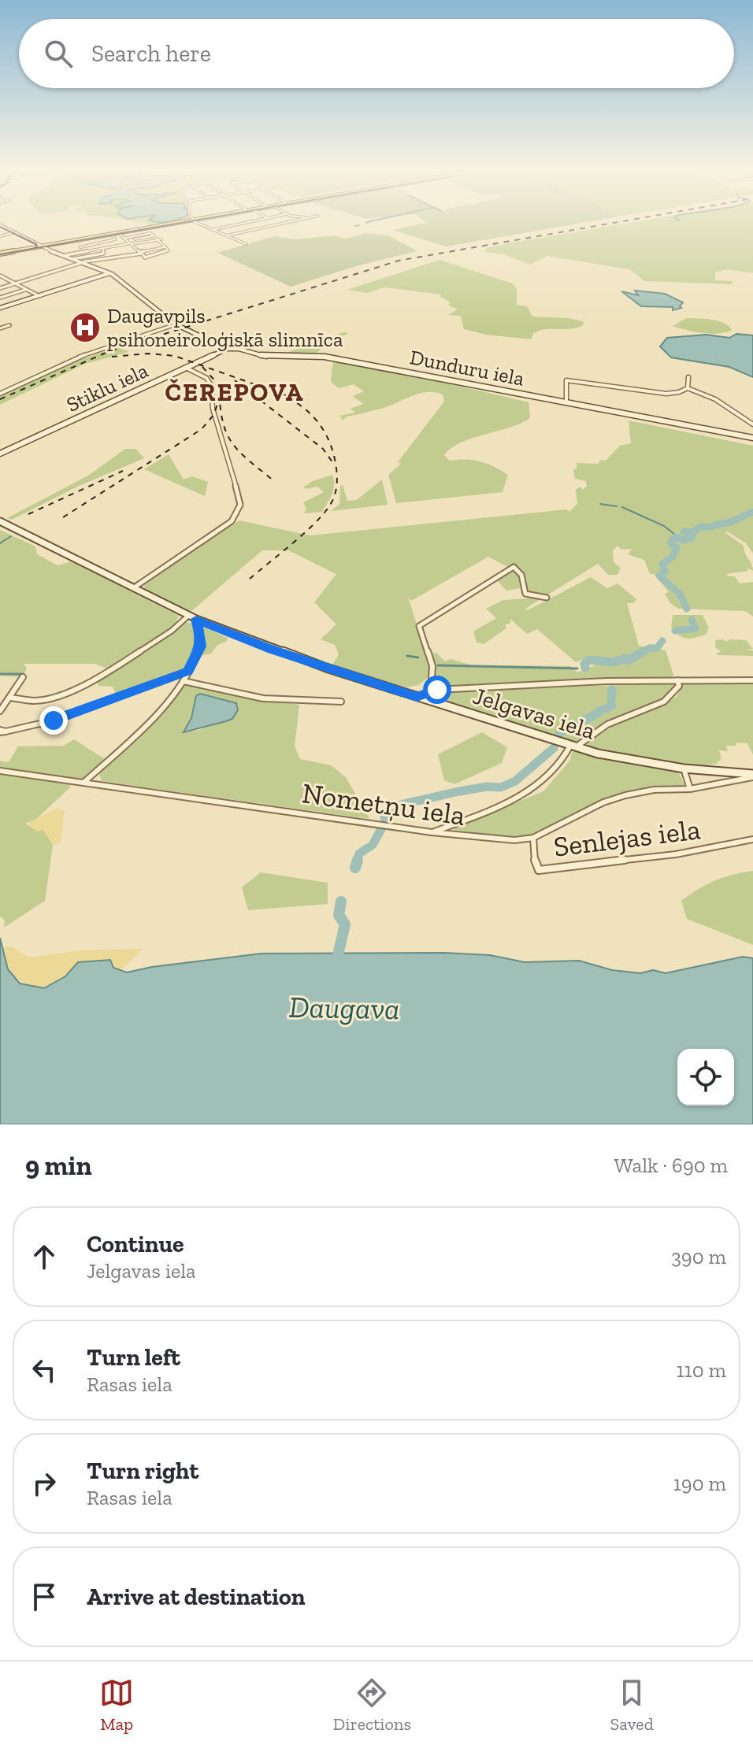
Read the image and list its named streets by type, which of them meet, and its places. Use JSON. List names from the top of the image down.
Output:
{
  "streets": {
    "street": [
      "Dunduru iela",
      "Stiklu iela",
      "Jelgavas iela",
      "Nometņu iela",
      "Senlejas iela"
    ]
  },
  "crossings": [
    ["Dunduru iela", "Stiklu iela"],
    ["Jelgavas iela", "Nometņu iela"],
    ["Nometņu iela", "Senlejas iela"]
  ],
  "districts": ["ČEREPOVA"],
  "water": ["Daugava"],
  "places": {
    "hospital": ["Daugavpils psihoneiroloģiskā slimnīca"]
  },
  "page": {
    "search": "Search here",
    "heading": ["9 min", "Walk · 690 m"],
    "list": [
      ["Continue", "Jelgavas iela", "390 m"],
      ["Turn left", "Rasas iela", "110 m"],
      ["Turn right", "Rasas iela", "190 m"],
      "Arrive at destination"
    ],
    "nav": ["Map", "Directions", "Saved"]
  }
}
